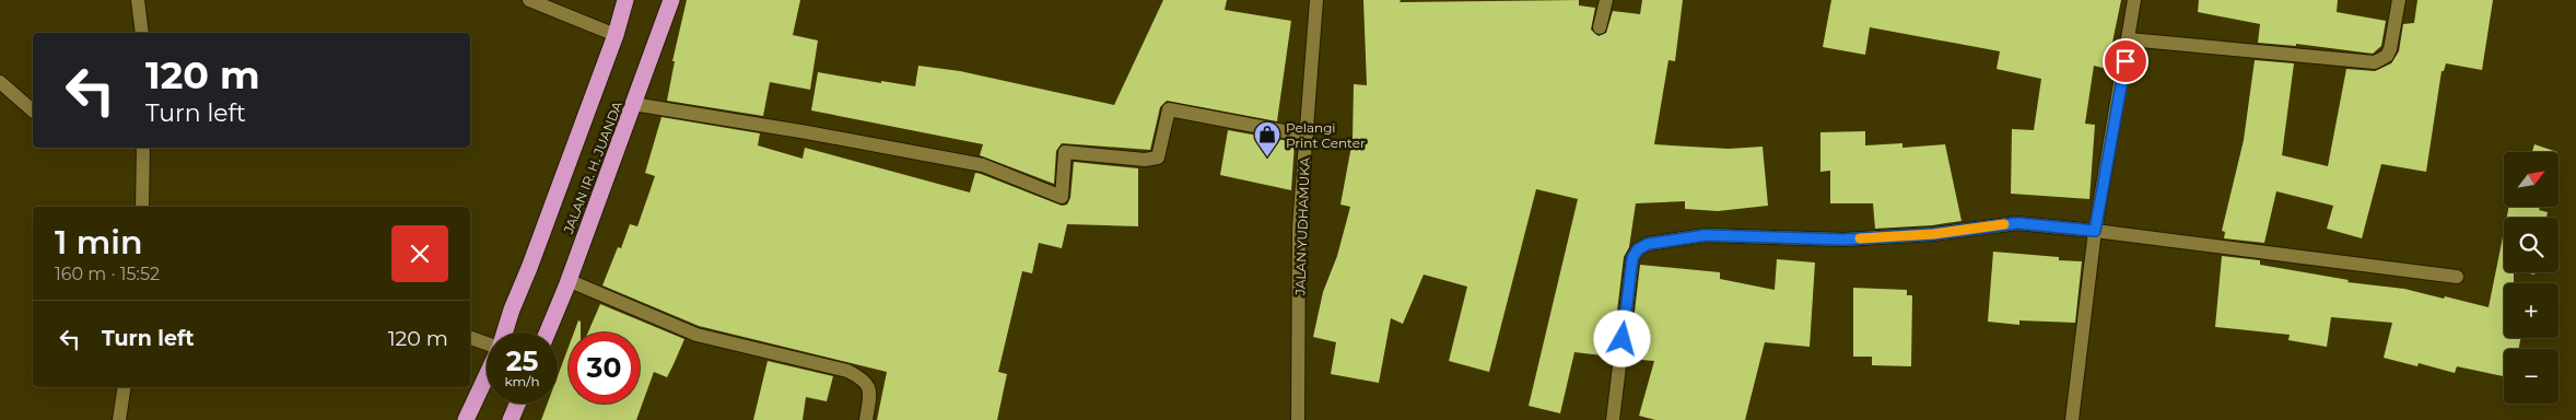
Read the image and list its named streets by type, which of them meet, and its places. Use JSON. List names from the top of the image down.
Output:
{
  "streets": {
    "highway": ["JALAN IR. H. JUANDA"],
    "street": ["JALAN YUDHAMUKA"]
  },
  "places": {
    "shop": ["Pelangi Print Center"]
  },
  "north": "top right",
  "page": {
    "turn": ["120 m", "Turn left"],
    "map_buttons": ["+", "−"],
    "heading": ["1 min", "160 m · 15:52"],
    "list": [
      {
        "name": "Turn left",
        "value": "120 m"
      }
    ],
    "speed": "25 km/h",
    "limit": "30"
  }
}
